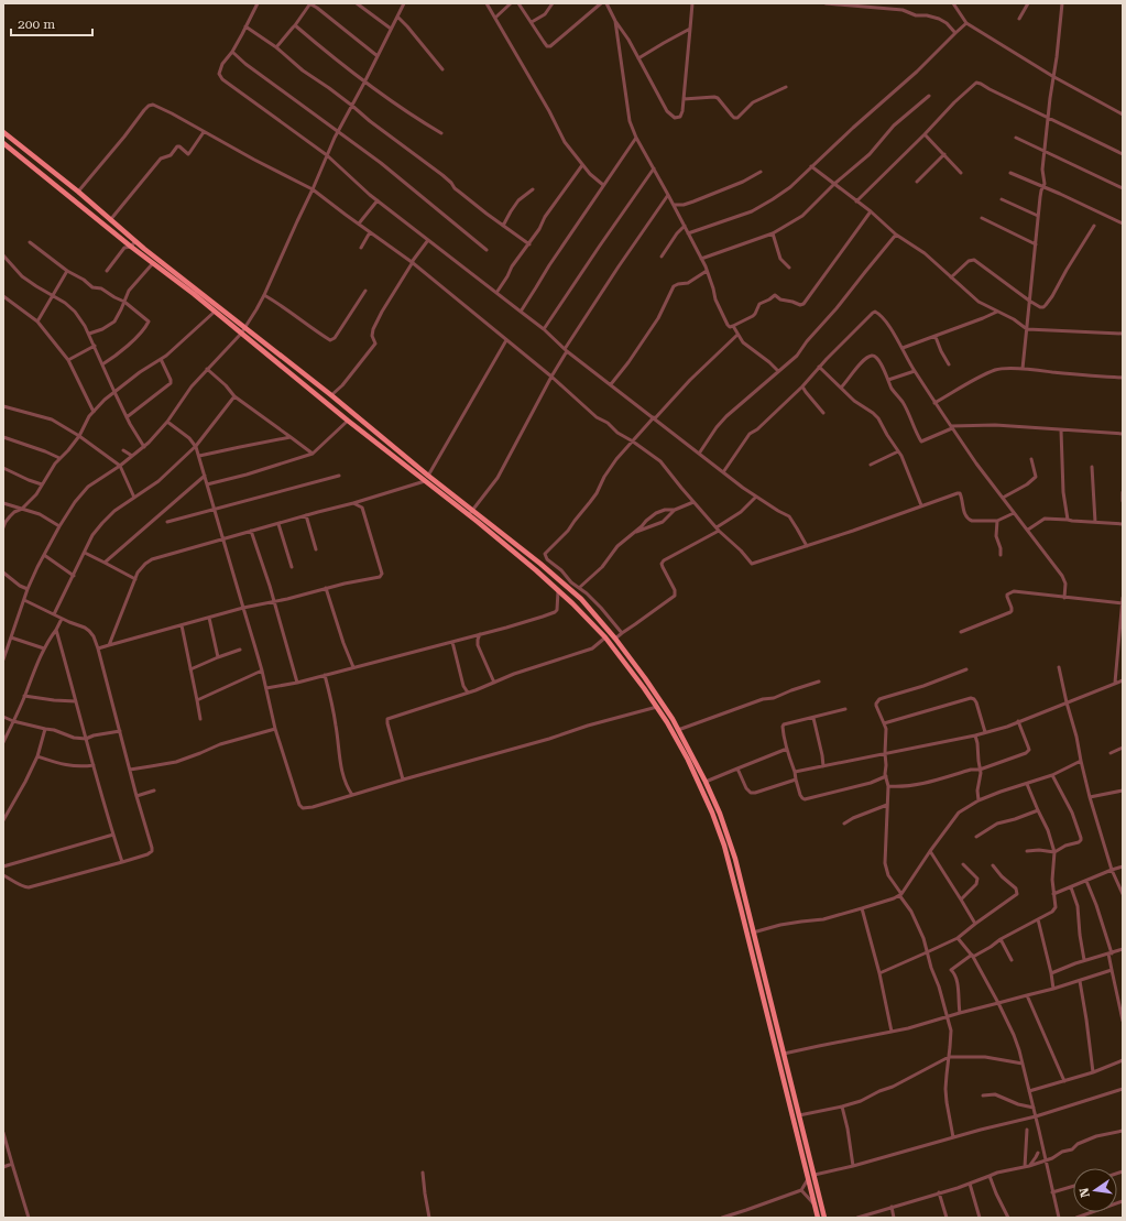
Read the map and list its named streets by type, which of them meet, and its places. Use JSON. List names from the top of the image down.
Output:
{
  "scale_bar": "200 m",
  "north": "left"
}
